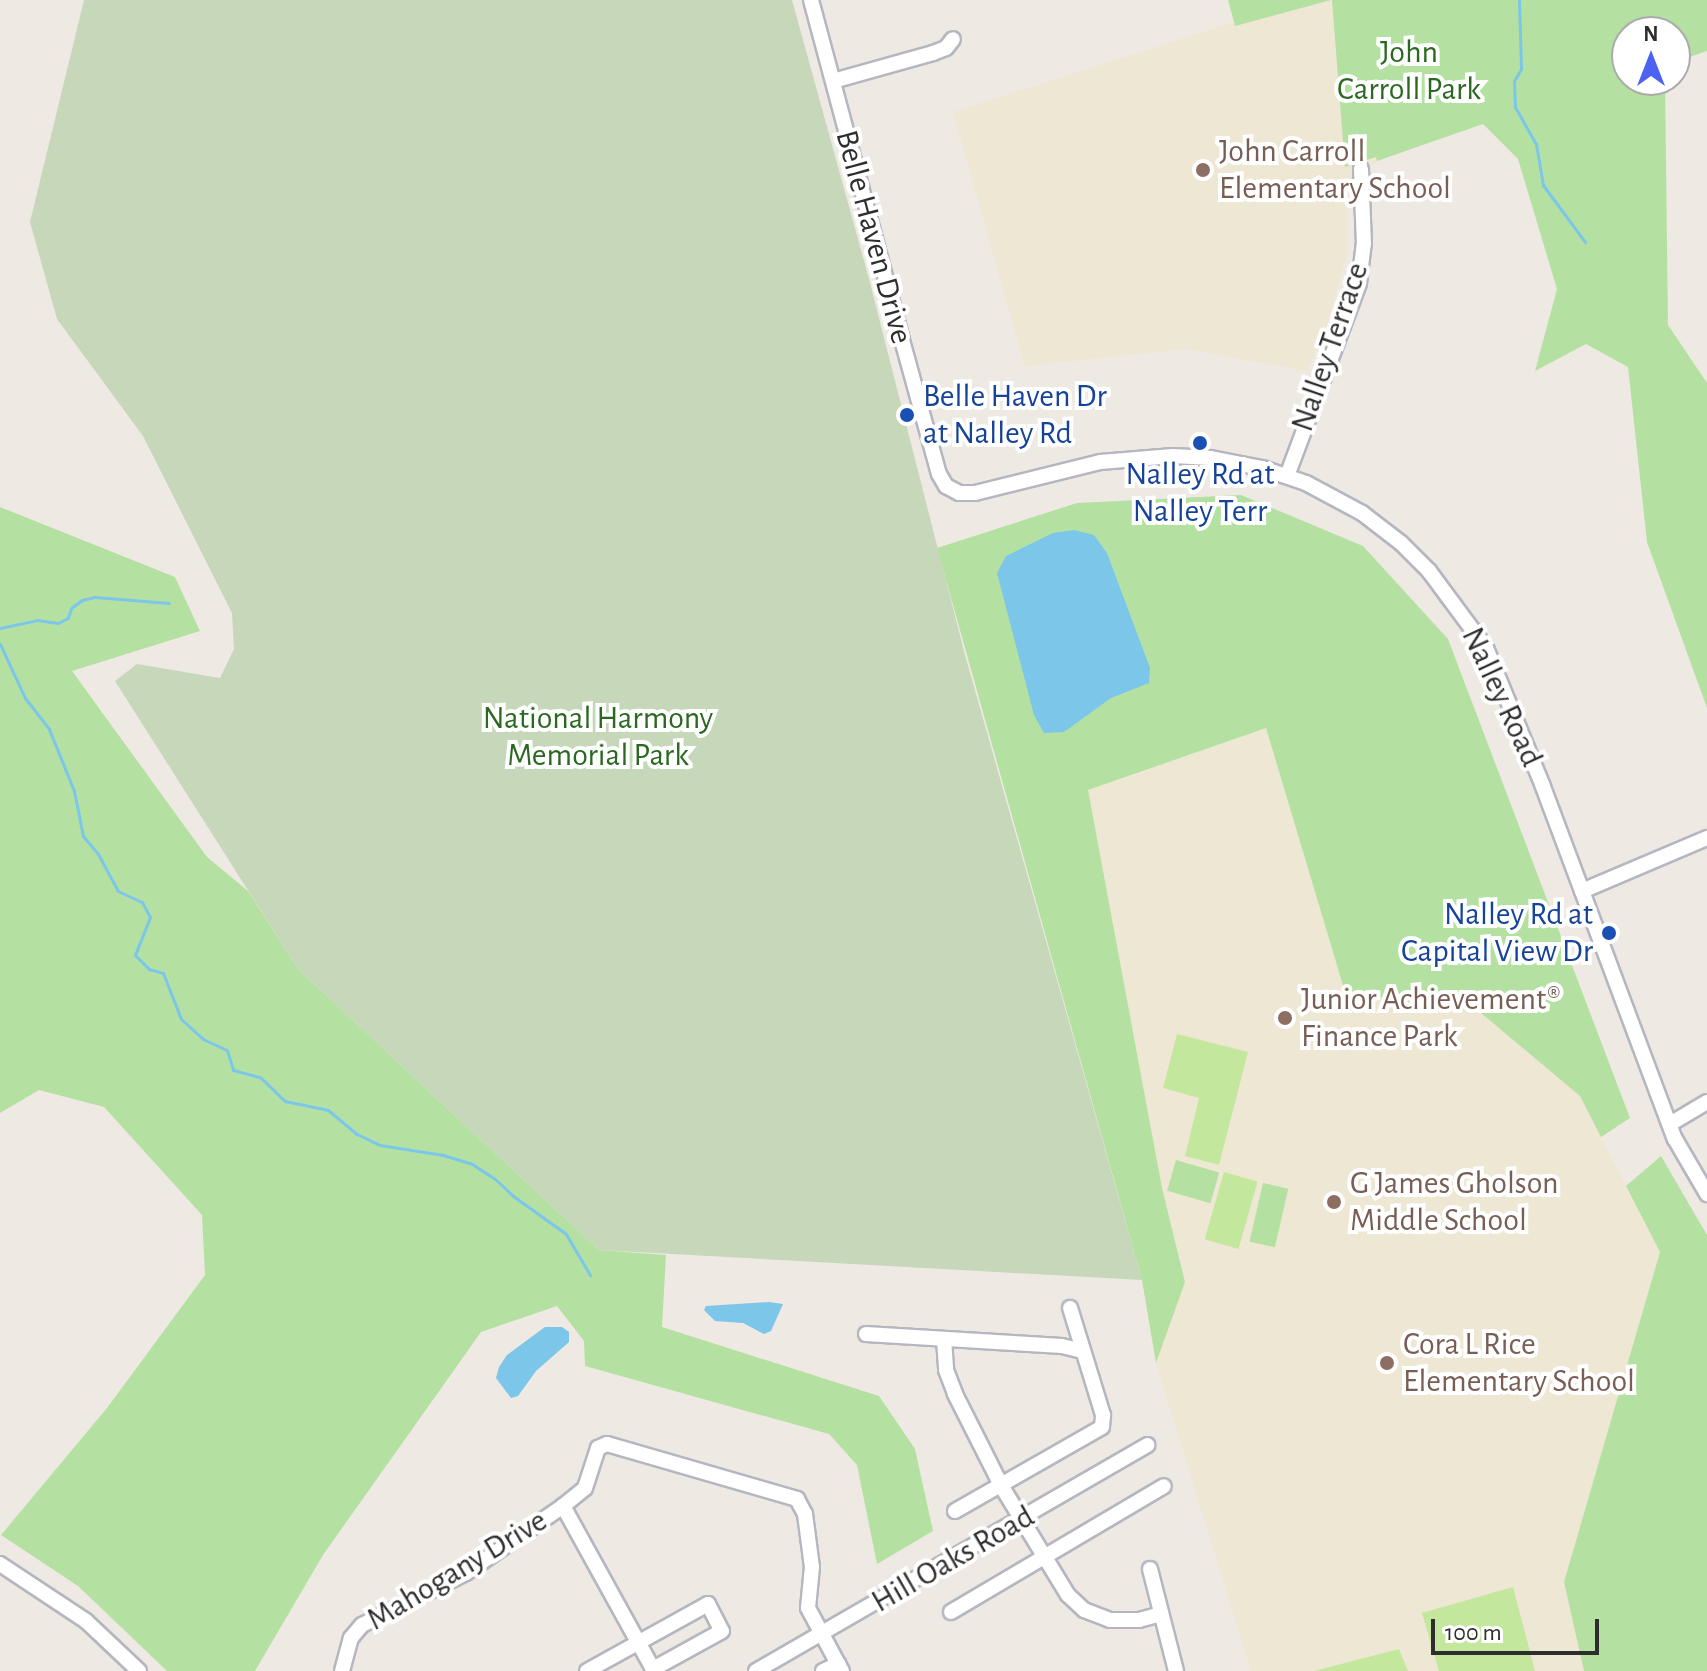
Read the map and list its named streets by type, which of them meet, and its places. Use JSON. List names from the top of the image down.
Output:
{
  "streets": {
    "street": [
      "Belle Haven Drive",
      "Nalley Terrace",
      "Nalley Road",
      "Hill Oaks Road",
      "Mahogany Drive"
    ]
  },
  "crossings": [
    ["Belle Haven Drive", "Nalley Road"],
    ["Nalley Terrace", "Nalley Road"],
    ["Hill Oaks Road", "Mahogany Drive"]
  ],
  "parks": ["John Carroll Park", "National Harmony Memorial Park"],
  "places": [
    "John Carroll Elementary School",
    "Belle Haven Dr at Nalley Rd",
    "Nalley Rd at Nalley Terr",
    "Nalley Rd at Capital View Dr",
    "Junior Achievement® Finance Park",
    "G James Gholson Middle School",
    "Cora L Rice Elementary School"
  ],
  "scale_bar": "100 m",
  "north": "top"
}
